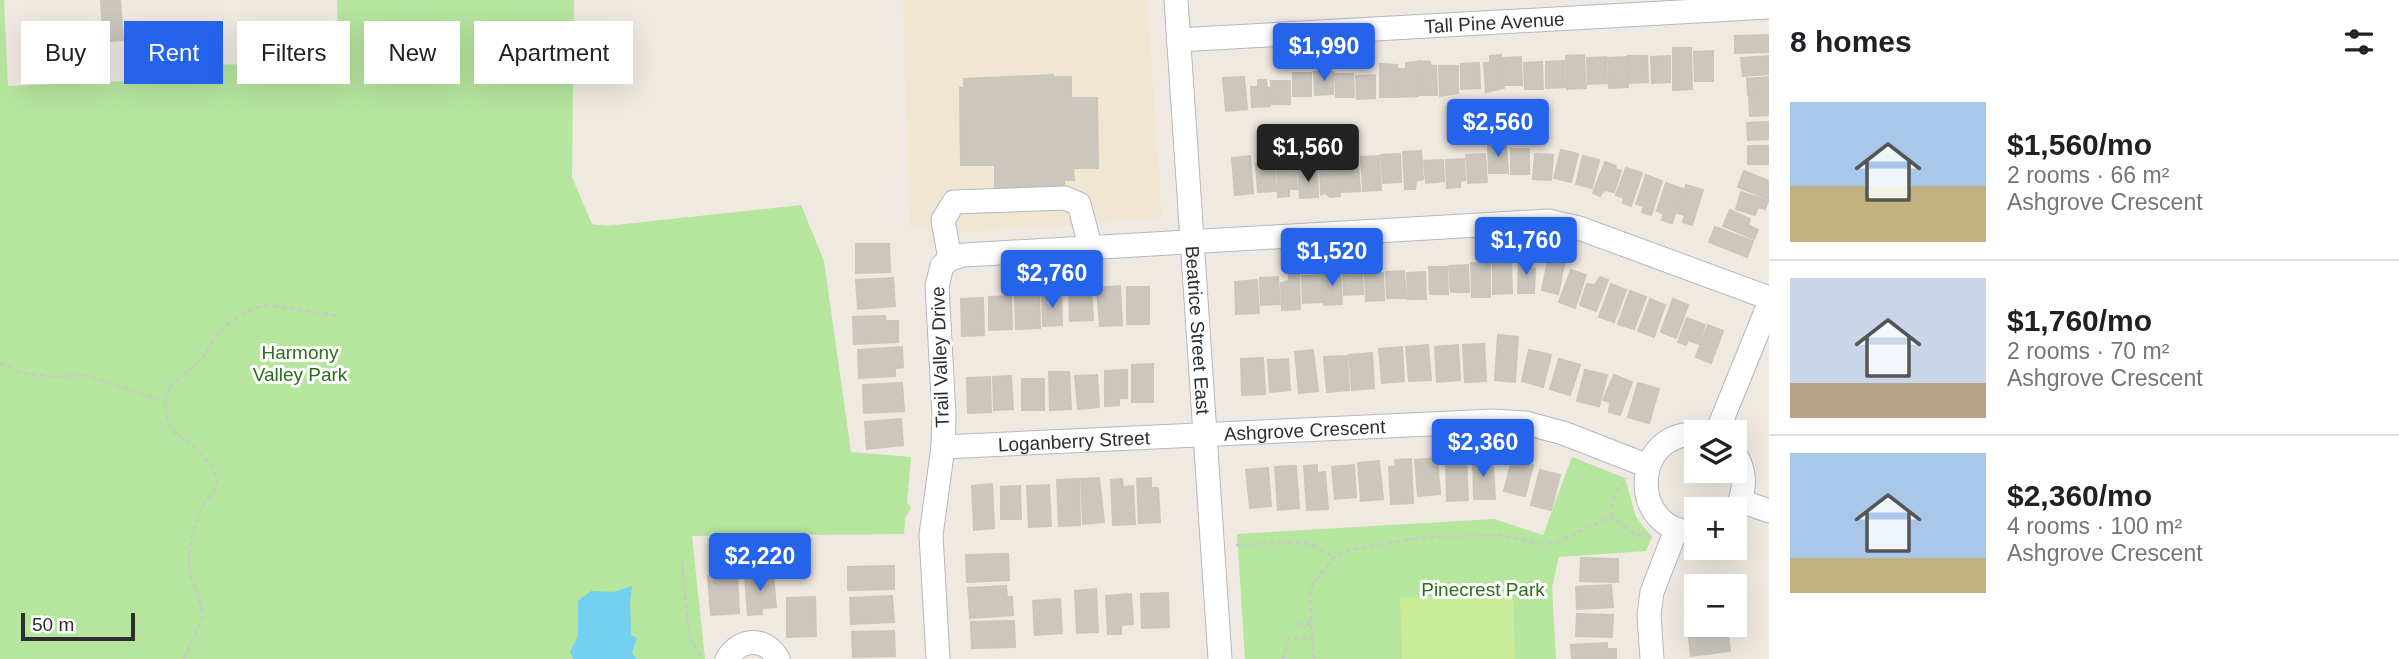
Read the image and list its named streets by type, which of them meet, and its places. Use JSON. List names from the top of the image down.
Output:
{
  "streets": {
    "street": [
      "Tall Pine Avenue",
      "Beatrice Street East",
      "Trail Valley Drive",
      "Ashgrove Crescent",
      "Loganberry Street"
    ]
  },
  "crossings": [
    ["Tall Pine Avenue", "Beatrice Street East"],
    ["Beatrice Street East", "Trail Valley Drive"],
    ["Beatrice Street East", "Ashgrove Crescent"],
    ["Beatrice Street East", "Loganberry Street"],
    ["Trail Valley Drive", "Loganberry Street"],
    ["Ashgrove Crescent", "Loganberry Street"]
  ],
  "parks": ["Harmony Valley Park", "Pinecrest Park"],
  "scale_bar": "50 m",
  "page": {
    "heading": "8 homes",
    "chip": [
      "Buy",
      "Rent",
      "Filters",
      "New",
      "Apartment"
    ],
    "price": [
      "$1,990",
      "$2,560",
      "$1,560",
      "$1,760",
      "$1,520",
      "$2,760",
      "$2,360",
      "$2,220"
    ],
    "list": [
      {
        "name": "$1,560/mo",
        "note": "2 rooms · 66 m² · Ashgrove Crescent"
      },
      {
        "name": "$1,760/mo",
        "note": "2 rooms · 70 m² · Ashgrove Crescent"
      },
      {
        "name": "$2,360/mo",
        "note": "4 rooms · 100 m² · Ashgrove Crescent"
      }
    ],
    "map_buttons": ["+", "−"],
    "scale": "50 m"
  }
}
